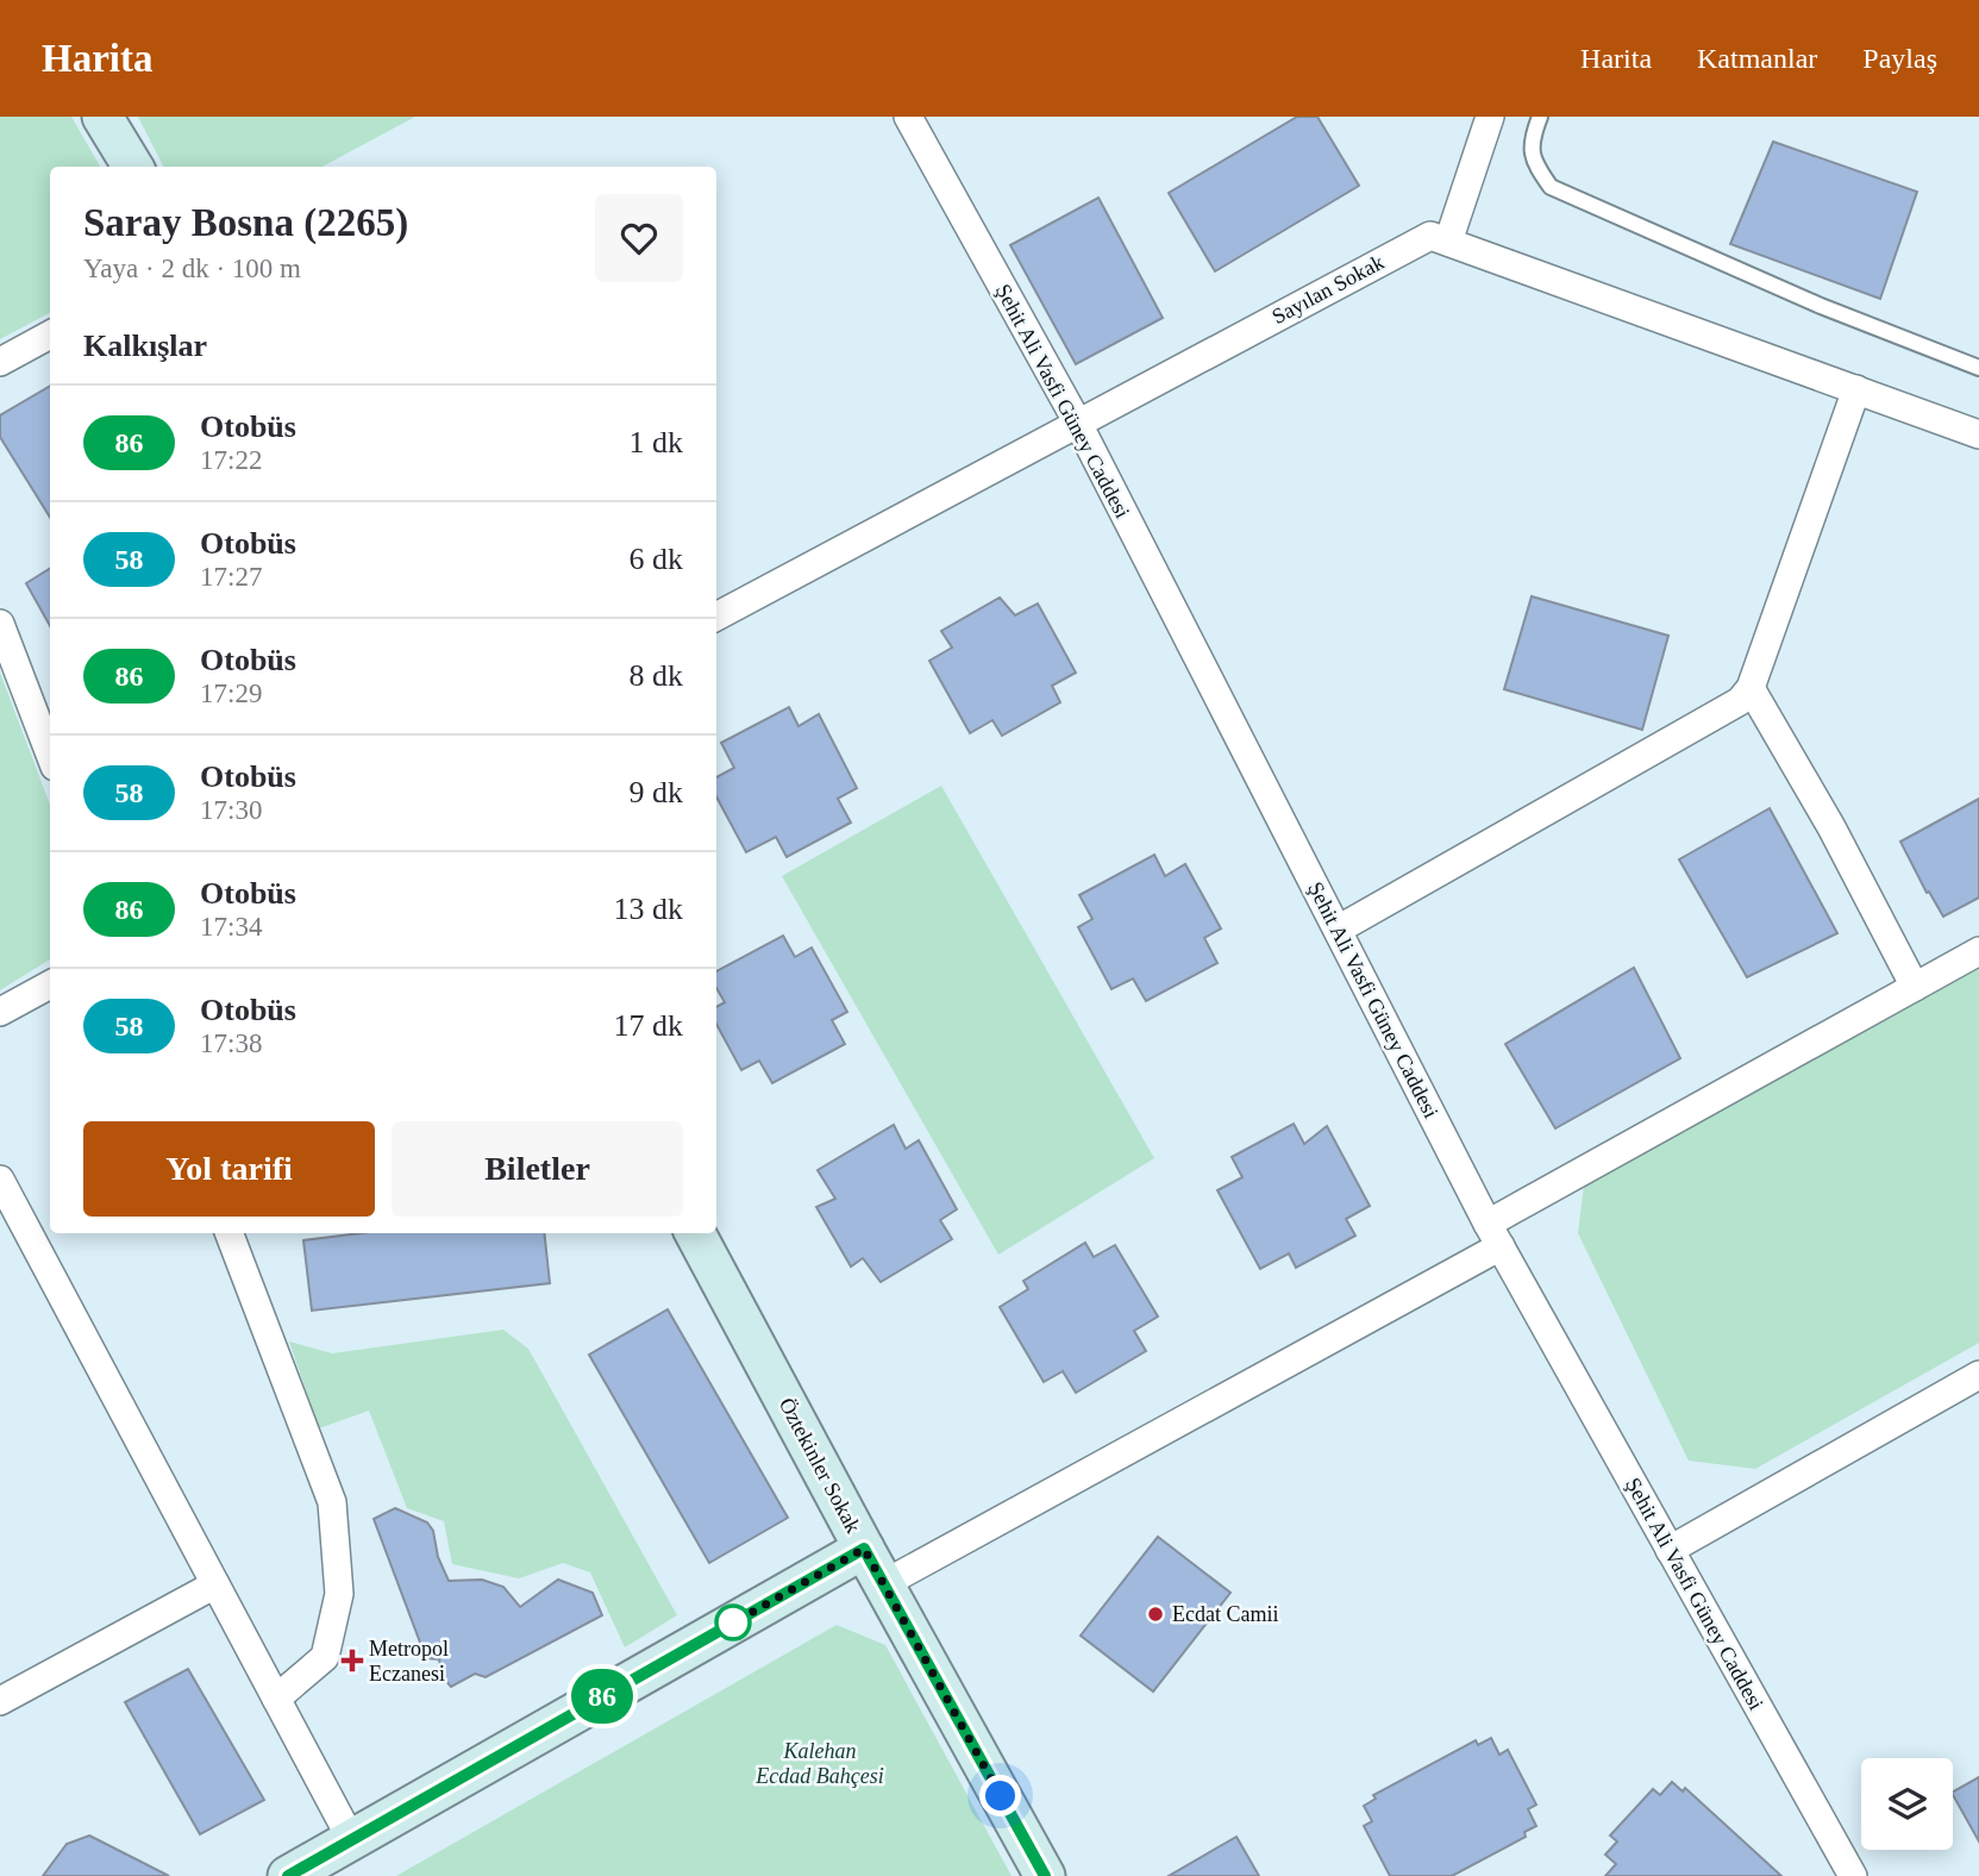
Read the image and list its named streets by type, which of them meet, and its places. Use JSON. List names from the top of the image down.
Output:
{
  "streets": {
    "street": ["Sayılan Sokak", "Şehit Ali Vasfi Güney Caddesi", "Öztekinler Sokak"]
  },
  "crossings": [
    ["Sayılan Sokak", "Şehit Ali Vasfi Güney Caddesi"]
  ],
  "parks": ["Kalehan Ecdad Bahçesi"],
  "places": {
    "other": ["Ecdat Camii"],
    "health": ["Metropol Eczanesi"]
  },
  "lines": ["bus line 86"],
  "page": {
    "header": "Harita",
    "nav": ["Harita", "Katmanlar", "Paylaş"],
    "on_map": "86",
    "heading": [
      ["Saray Bosna (2265)", "Yaya · 2 dk · 100 m"],
      "Kalkışlar"
    ],
    "list": [
      {
        "mark": "86",
        "name": "Otobüs",
        "note": "17:22",
        "value": "1 dk"
      },
      {
        "mark": "58",
        "name": "Otobüs",
        "note": "17:27",
        "value": "6 dk"
      },
      {
        "mark": "86",
        "name": "Otobüs",
        "note": "17:29",
        "value": "8 dk"
      },
      {
        "mark": "58",
        "name": "Otobüs",
        "note": "17:30",
        "value": "9 dk"
      },
      {
        "mark": "86",
        "name": "Otobüs",
        "note": "17:34",
        "value": "13 dk"
      },
      {
        "mark": "58",
        "name": "Otobüs",
        "note": "17:38",
        "value": "17 dk"
      }
    ],
    "buttons": ["Yol tarifi", "Biletler"]
  }
}
